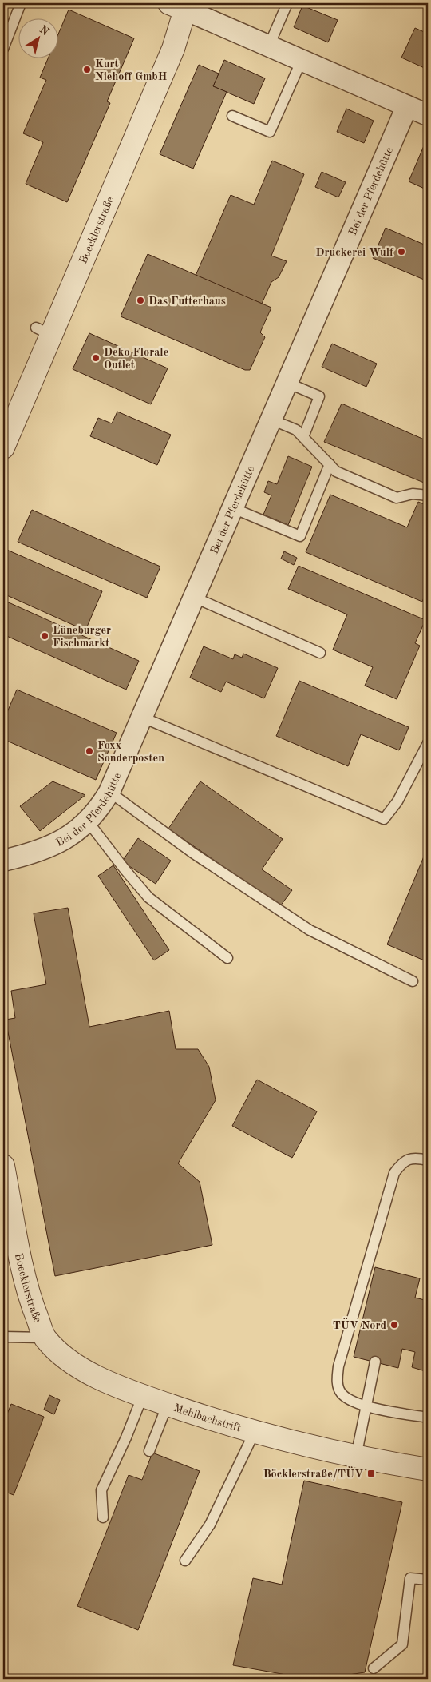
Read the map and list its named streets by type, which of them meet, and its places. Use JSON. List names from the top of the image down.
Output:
{
  "streets": {
    "street": ["Bei der Pferdehütte", "Boecklerstraße", "Mehlbachstrift"]
  },
  "crossings": [
    ["Boecklerstraße", "Mehlbachstrift"]
  ],
  "places": {
    "other": [
      "Kurt Niehoff GmbH",
      "Druckerei Wulf",
      "Das Futterhaus",
      "Deko Florale Outlet",
      "Lüneburger Fischmarkt",
      "Foxx Sonderposten",
      "TÜV Nord"
    ],
    "transit": ["Böcklerstraße/TÜV"]
  },
  "north": "top right"
}
